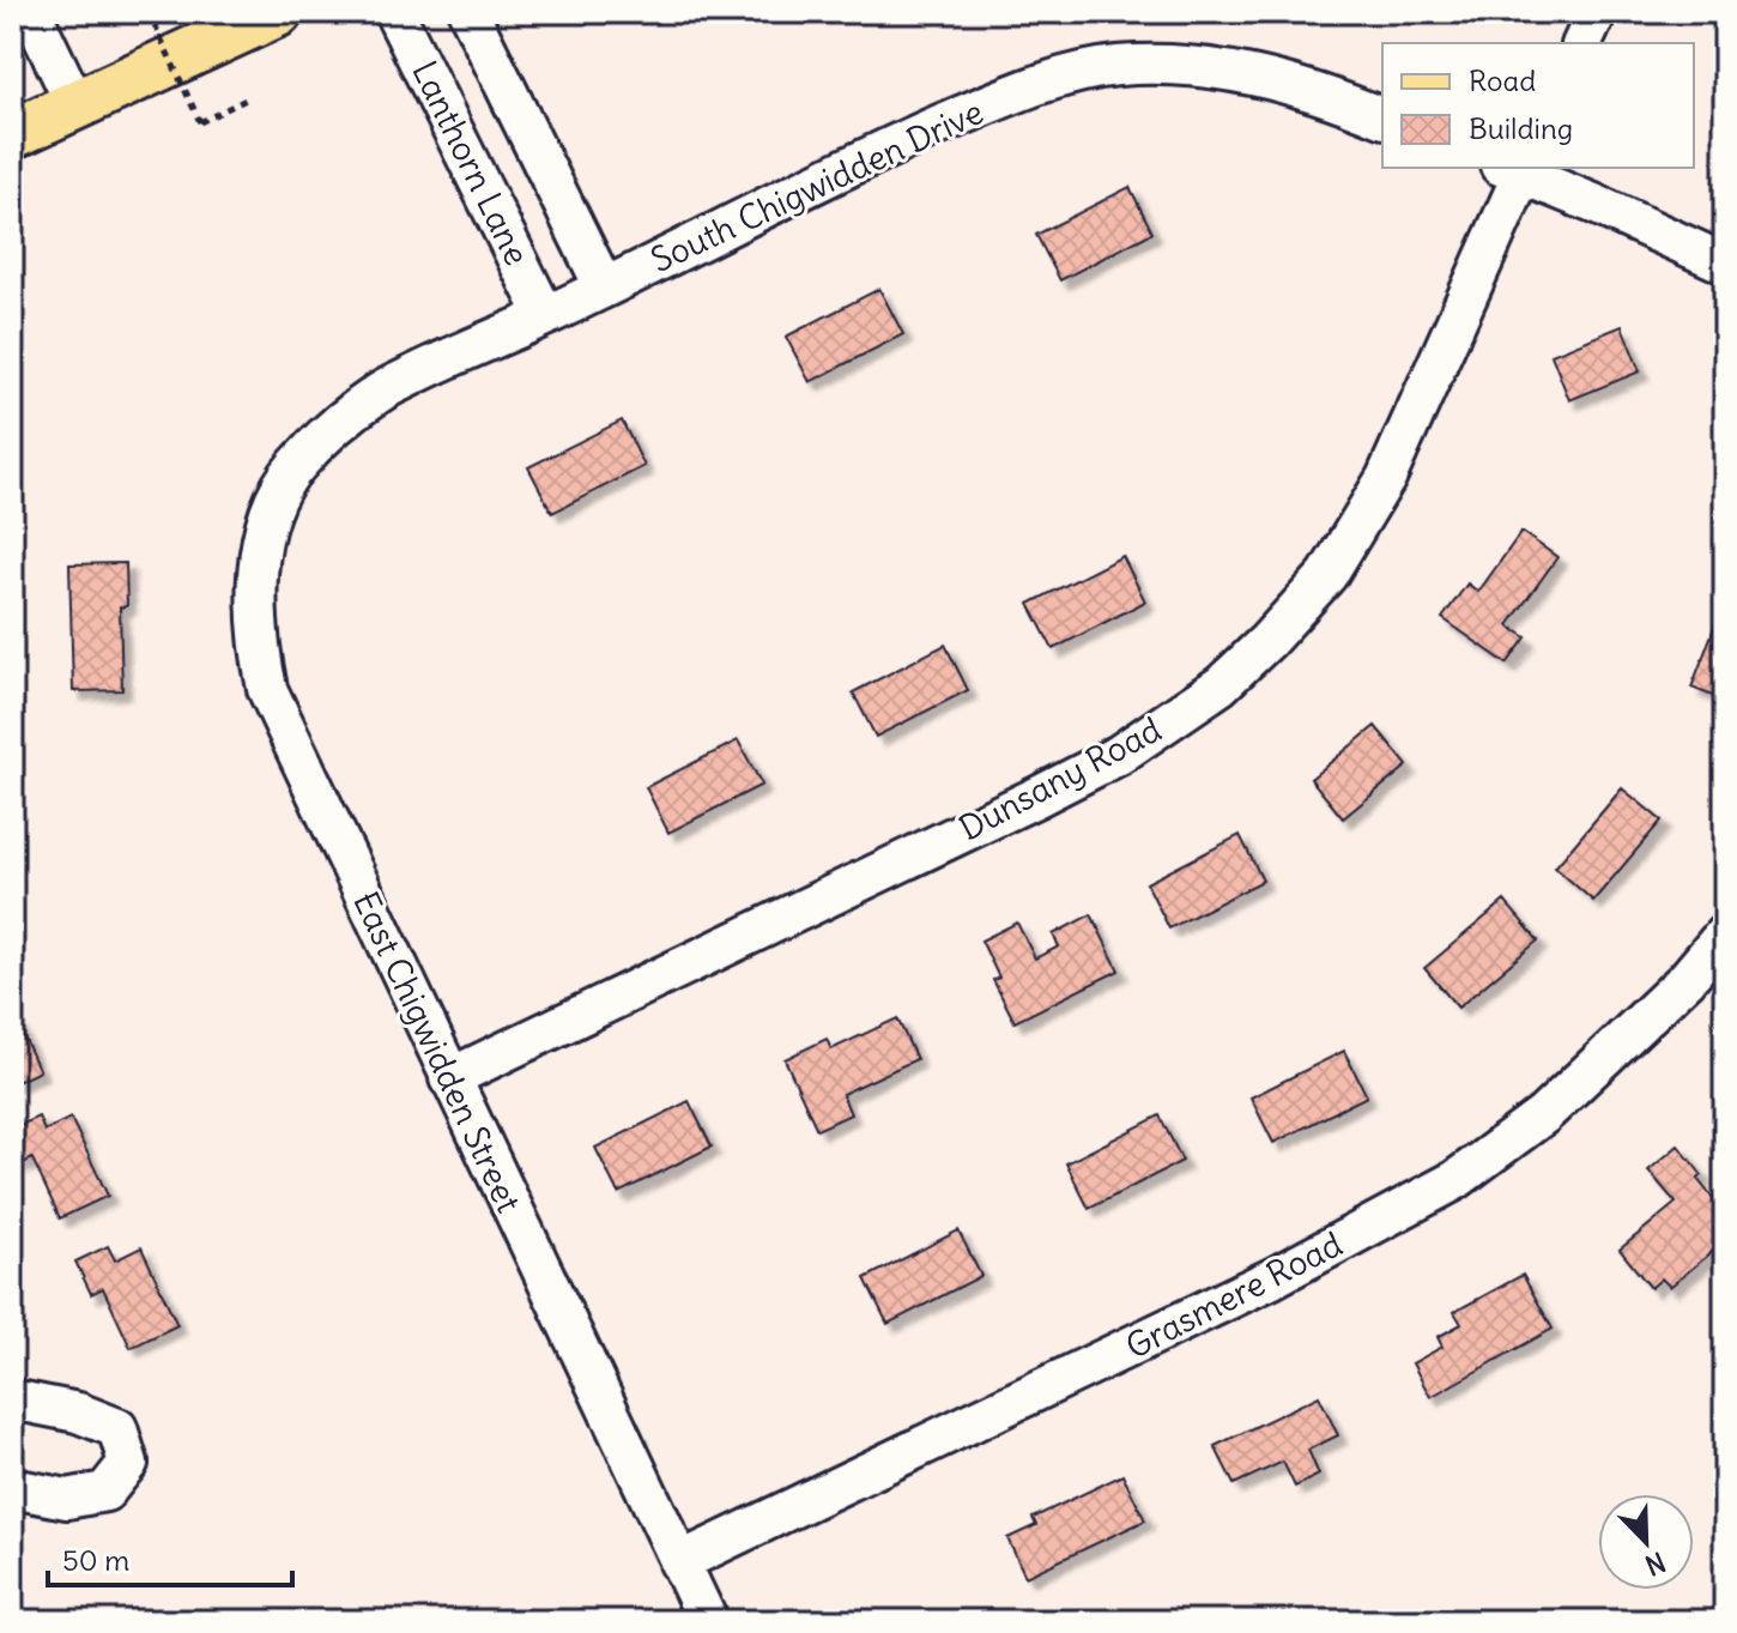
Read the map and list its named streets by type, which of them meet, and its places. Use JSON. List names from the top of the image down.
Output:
{
  "streets": {
    "street": [
      "Lanthorn Lane",
      "South Chigwidden Drive",
      "Dunsany Road",
      "East Chigwidden Street",
      "Grasmere Road"
    ]
  },
  "crossings": [
    ["Lanthorn Lane", "South Chigwidden Drive"],
    ["South Chigwidden Drive", "East Chigwidden Street"],
    ["Dunsany Road", "East Chigwidden Street"],
    ["East Chigwidden Street", "Grasmere Road"]
  ],
  "legend": ["Road", "Building"],
  "scale_bar": "50 m",
  "north": "bottom right"
}
